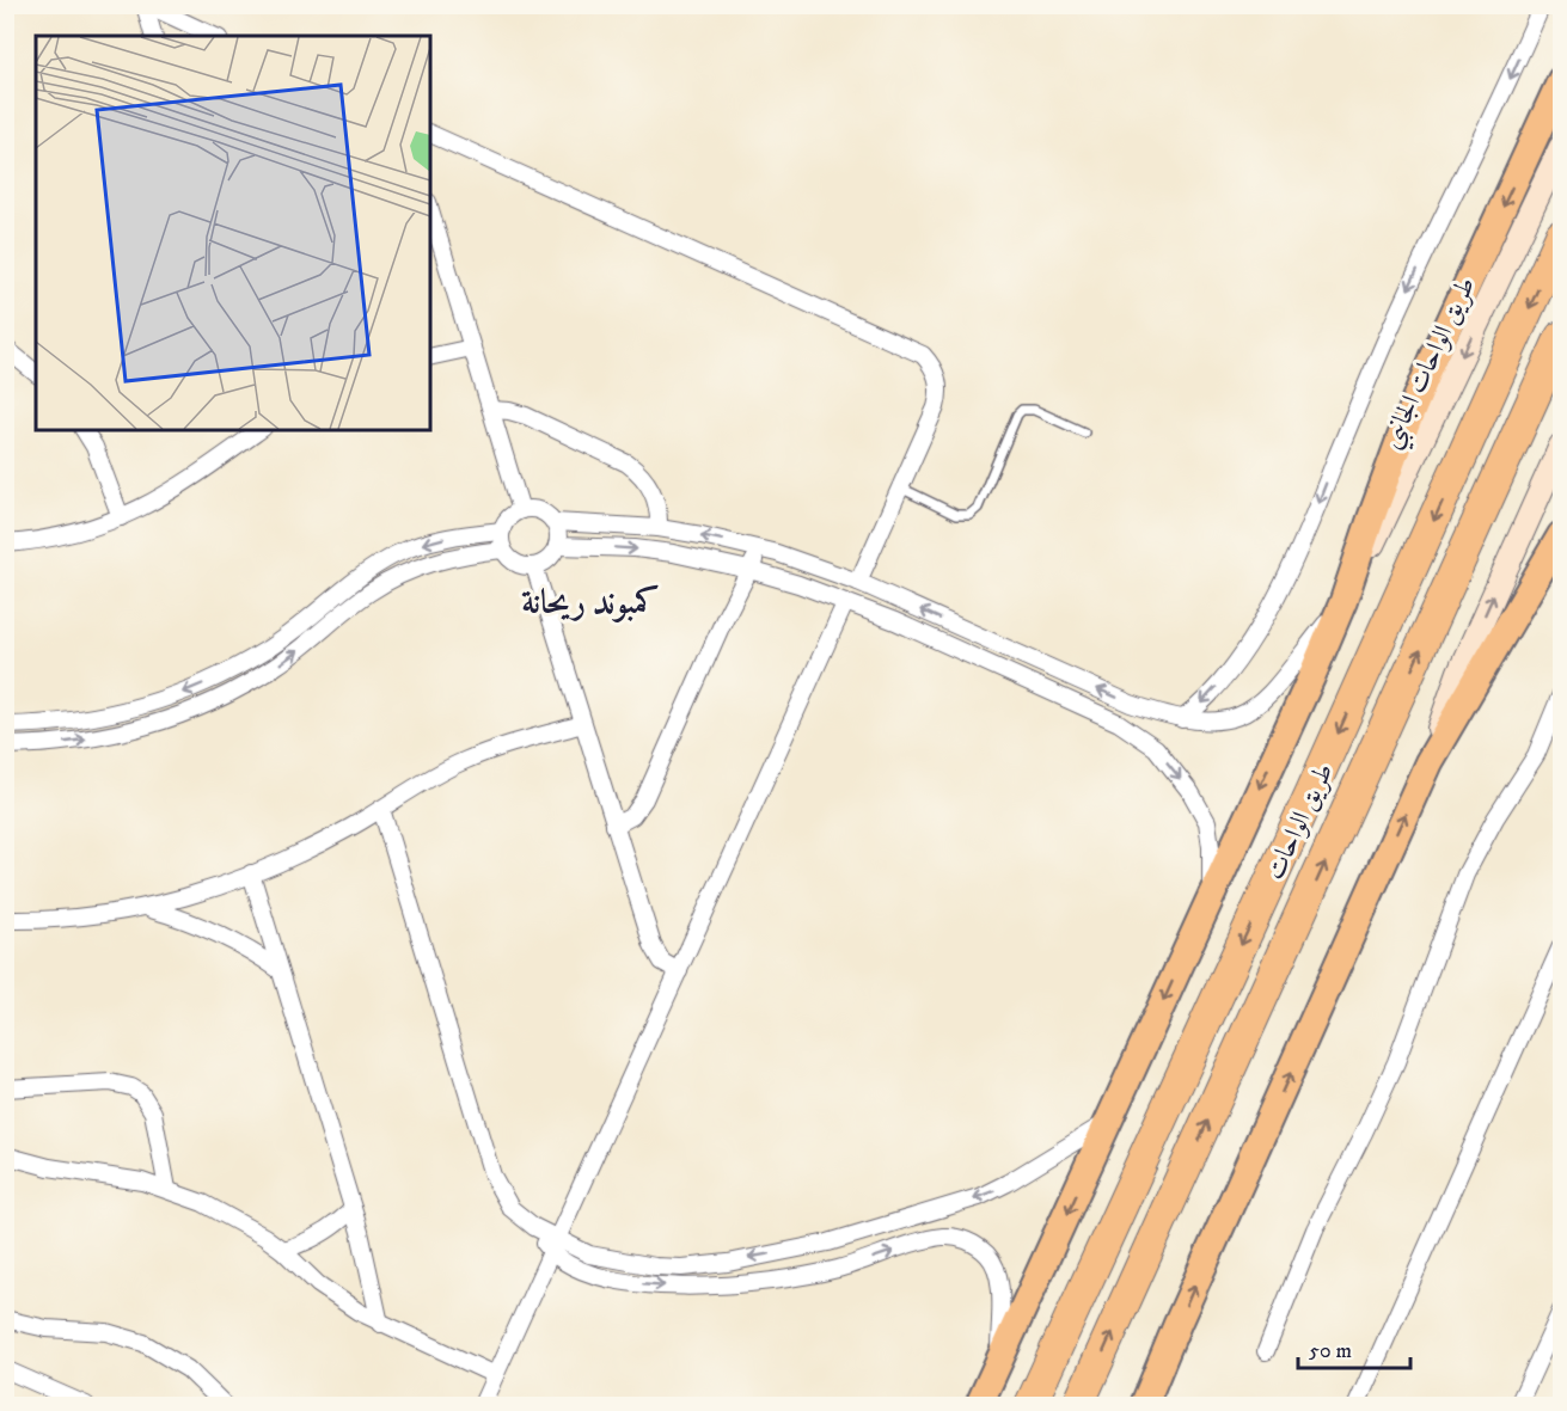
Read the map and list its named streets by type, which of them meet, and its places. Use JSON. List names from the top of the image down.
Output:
{
  "streets": {
    "highway": ["طريق الواحات"],
    "street": ["طريق الواحات الجانبي"]
  },
  "districts": ["كمبوند ريحانة"],
  "scale_bar": "50 m"
}
